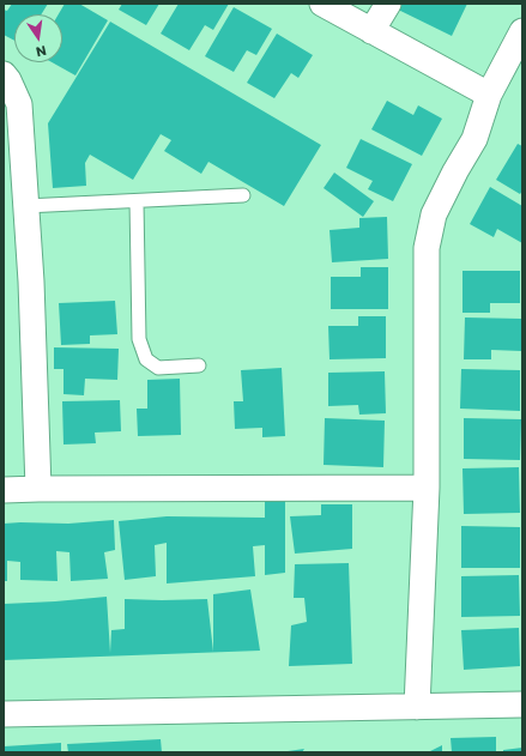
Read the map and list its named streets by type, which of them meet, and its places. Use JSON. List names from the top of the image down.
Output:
{
  "north": "bottom"
}
